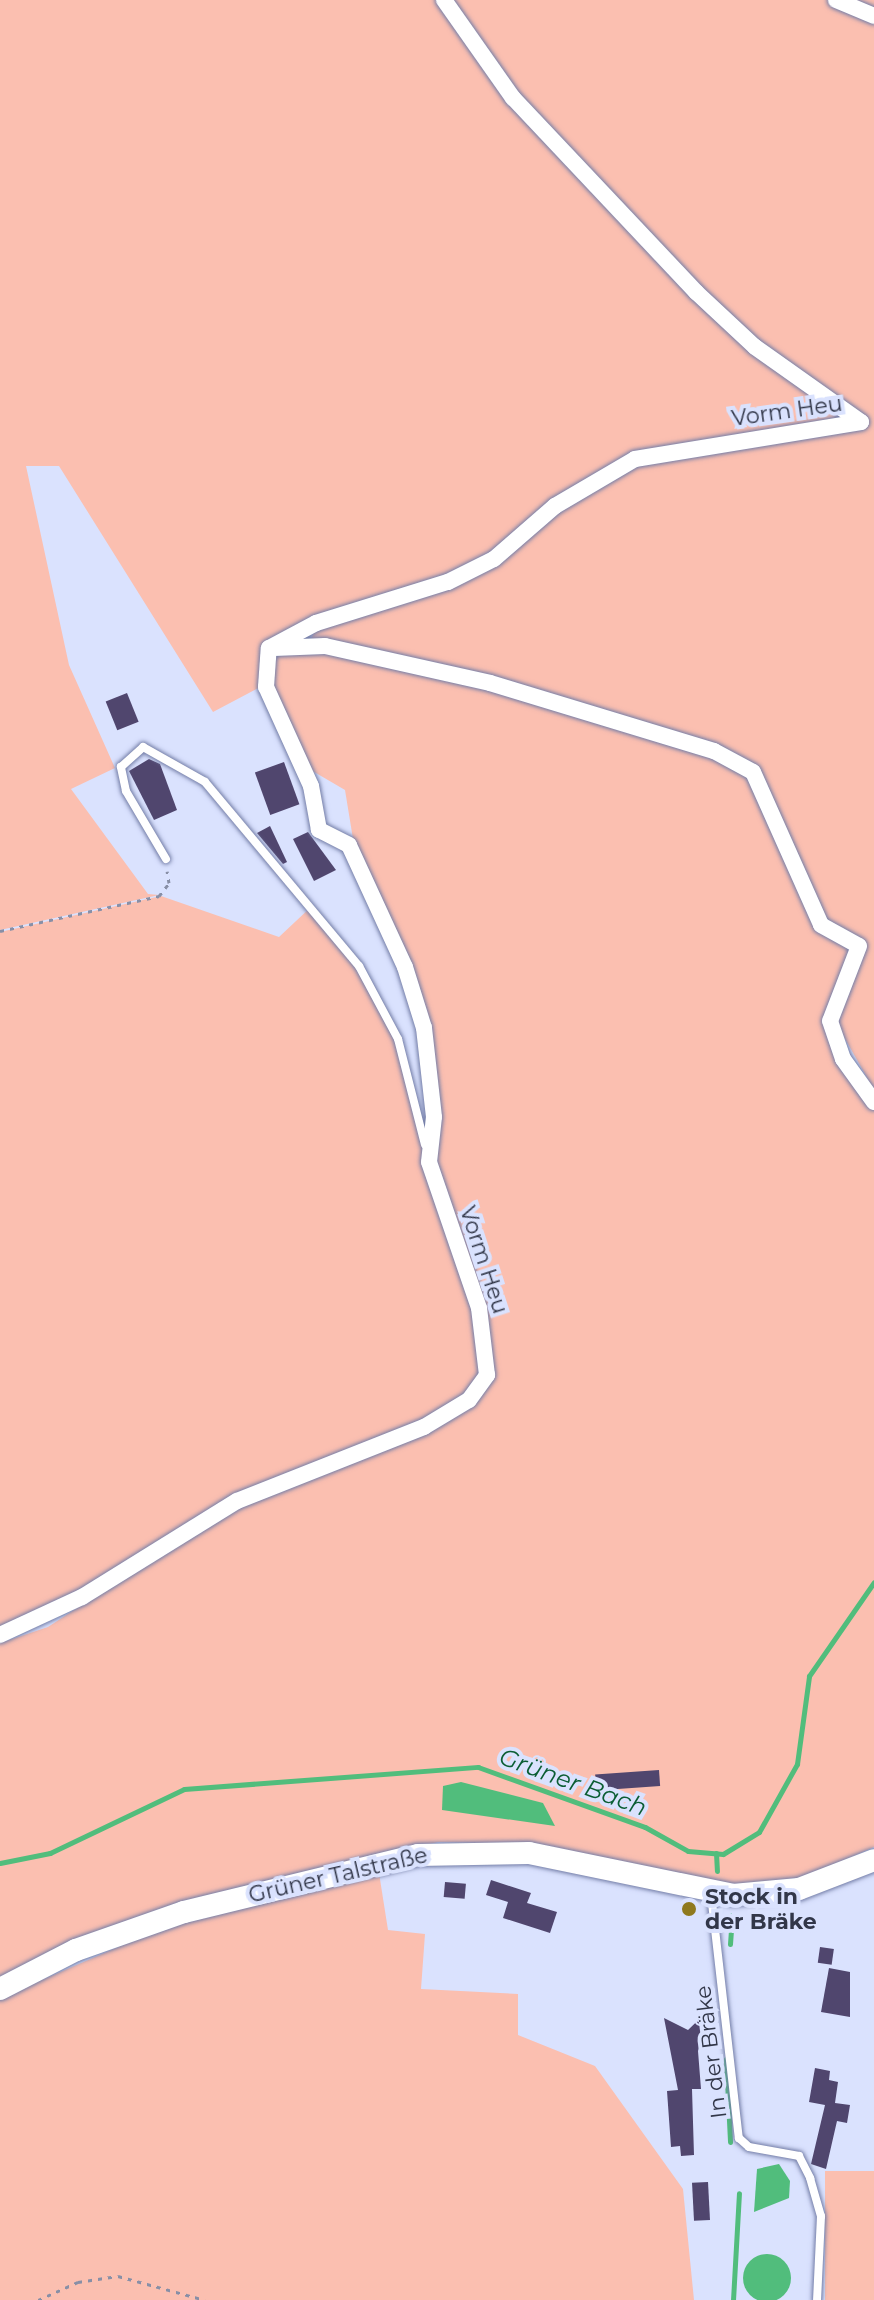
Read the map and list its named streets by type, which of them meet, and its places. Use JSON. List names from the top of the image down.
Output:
{
  "streets": {
    "main road": ["Grüner Talstraße"],
    "street": ["Vorm Heu"],
    "lane": ["In der Bräke"]
  },
  "crossings": [
    ["Grüner Talstraße", "In der Bräke"]
  ],
  "water": ["Grüner Bach"],
  "places": ["Stock in der Bräke"]
}
